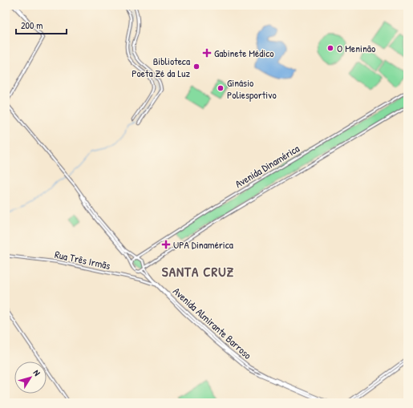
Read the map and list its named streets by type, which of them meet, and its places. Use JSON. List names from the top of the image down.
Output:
{
  "streets": {
    "main road": ["Avenida Dinamérica", "Rua Três Irmãs", "Avenida Almirante Barroso"]
  },
  "crossings": [
    ["Avenida Dinamérica", "Avenida Almirante Barroso"],
    ["Rua Três Irmãs", "Avenida Almirante Barroso"]
  ],
  "districts": ["SANTA CRUZ"],
  "places": {
    "other": ["O Meninão", "Biblioteca Poeta Zé da Luz", "Ginásio Poliesportivo"],
    "health": ["Gabinete Médico", "UPA Dinamérica"]
  },
  "scale_bar": "200 m",
  "north": "top right"
}
